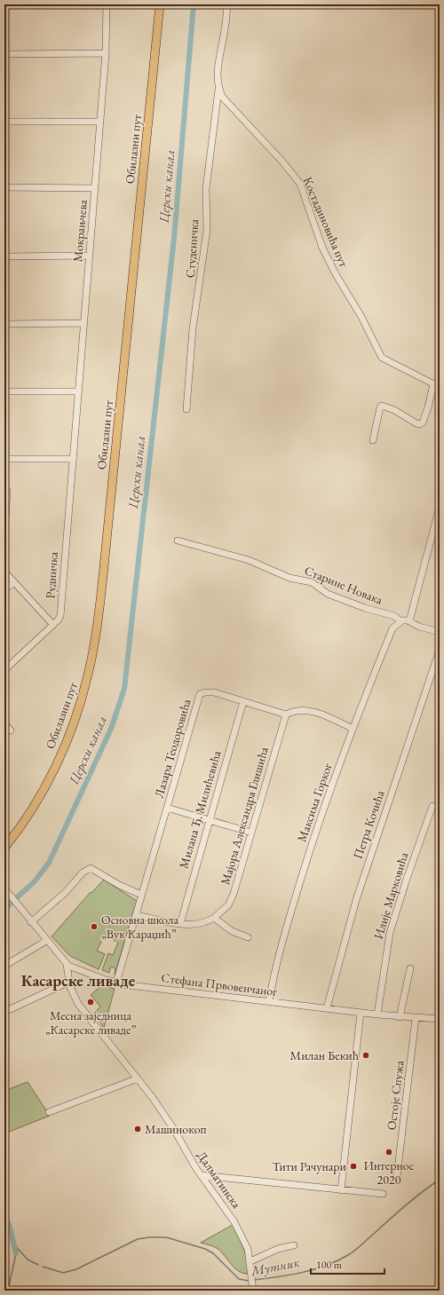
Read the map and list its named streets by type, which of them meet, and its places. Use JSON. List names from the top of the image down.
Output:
{
  "streets": {
    "main road": ["Обилазни пут"],
    "street": [
      "Костадиновића пут",
      "Мокрањчева",
      "Студеничка",
      "Рудничка",
      "Старине Новака",
      "Лазара Теодоровића",
      "Максима Горког",
      "Милана Ђ. Милићевића",
      "Мајора Александра Глишића",
      "Петра Кочића",
      "Илије Марковића",
      "Стефана Првовенчаног",
      "Остоје Спужа",
      "Далматинска"
    ]
  },
  "crossings": [
    ["Костадиновића пут", "Студеничка"],
    ["Мокрањчева", "Рудничка"],
    ["Старине Новака", "Максима Горког"],
    ["Лазара Теодоровића", "Милана Ђ. Милићевића"],
    ["Лазара Теодоровића", "Мајора Александра Глишића"],
    ["Лазара Теодоровића", "Стефана Првовенчаног"],
    ["Максима Горког", "Стефана Првовенчаног"],
    ["Петра Кочића", "Стефана Првовенчаног"],
    ["Илије Марковића", "Стефана Првовенчаног"],
    ["Стефана Првовенчаног", "Остоје Спужа"],
    ["Стефана Првовенчаног", "Далматинска"]
  ],
  "districts": ["Касарске ливаде"],
  "water": ["Церски канал", "Мутник"],
  "places": [
    "Основна школа „Вук Караџић”",
    "Месна заједница „Касарске ливаде”",
    "Милан Бекић",
    "Машинокоп",
    "Интернос 2020",
    "Тити Рачунари"
  ],
  "scale_bar": "100 m"
}
